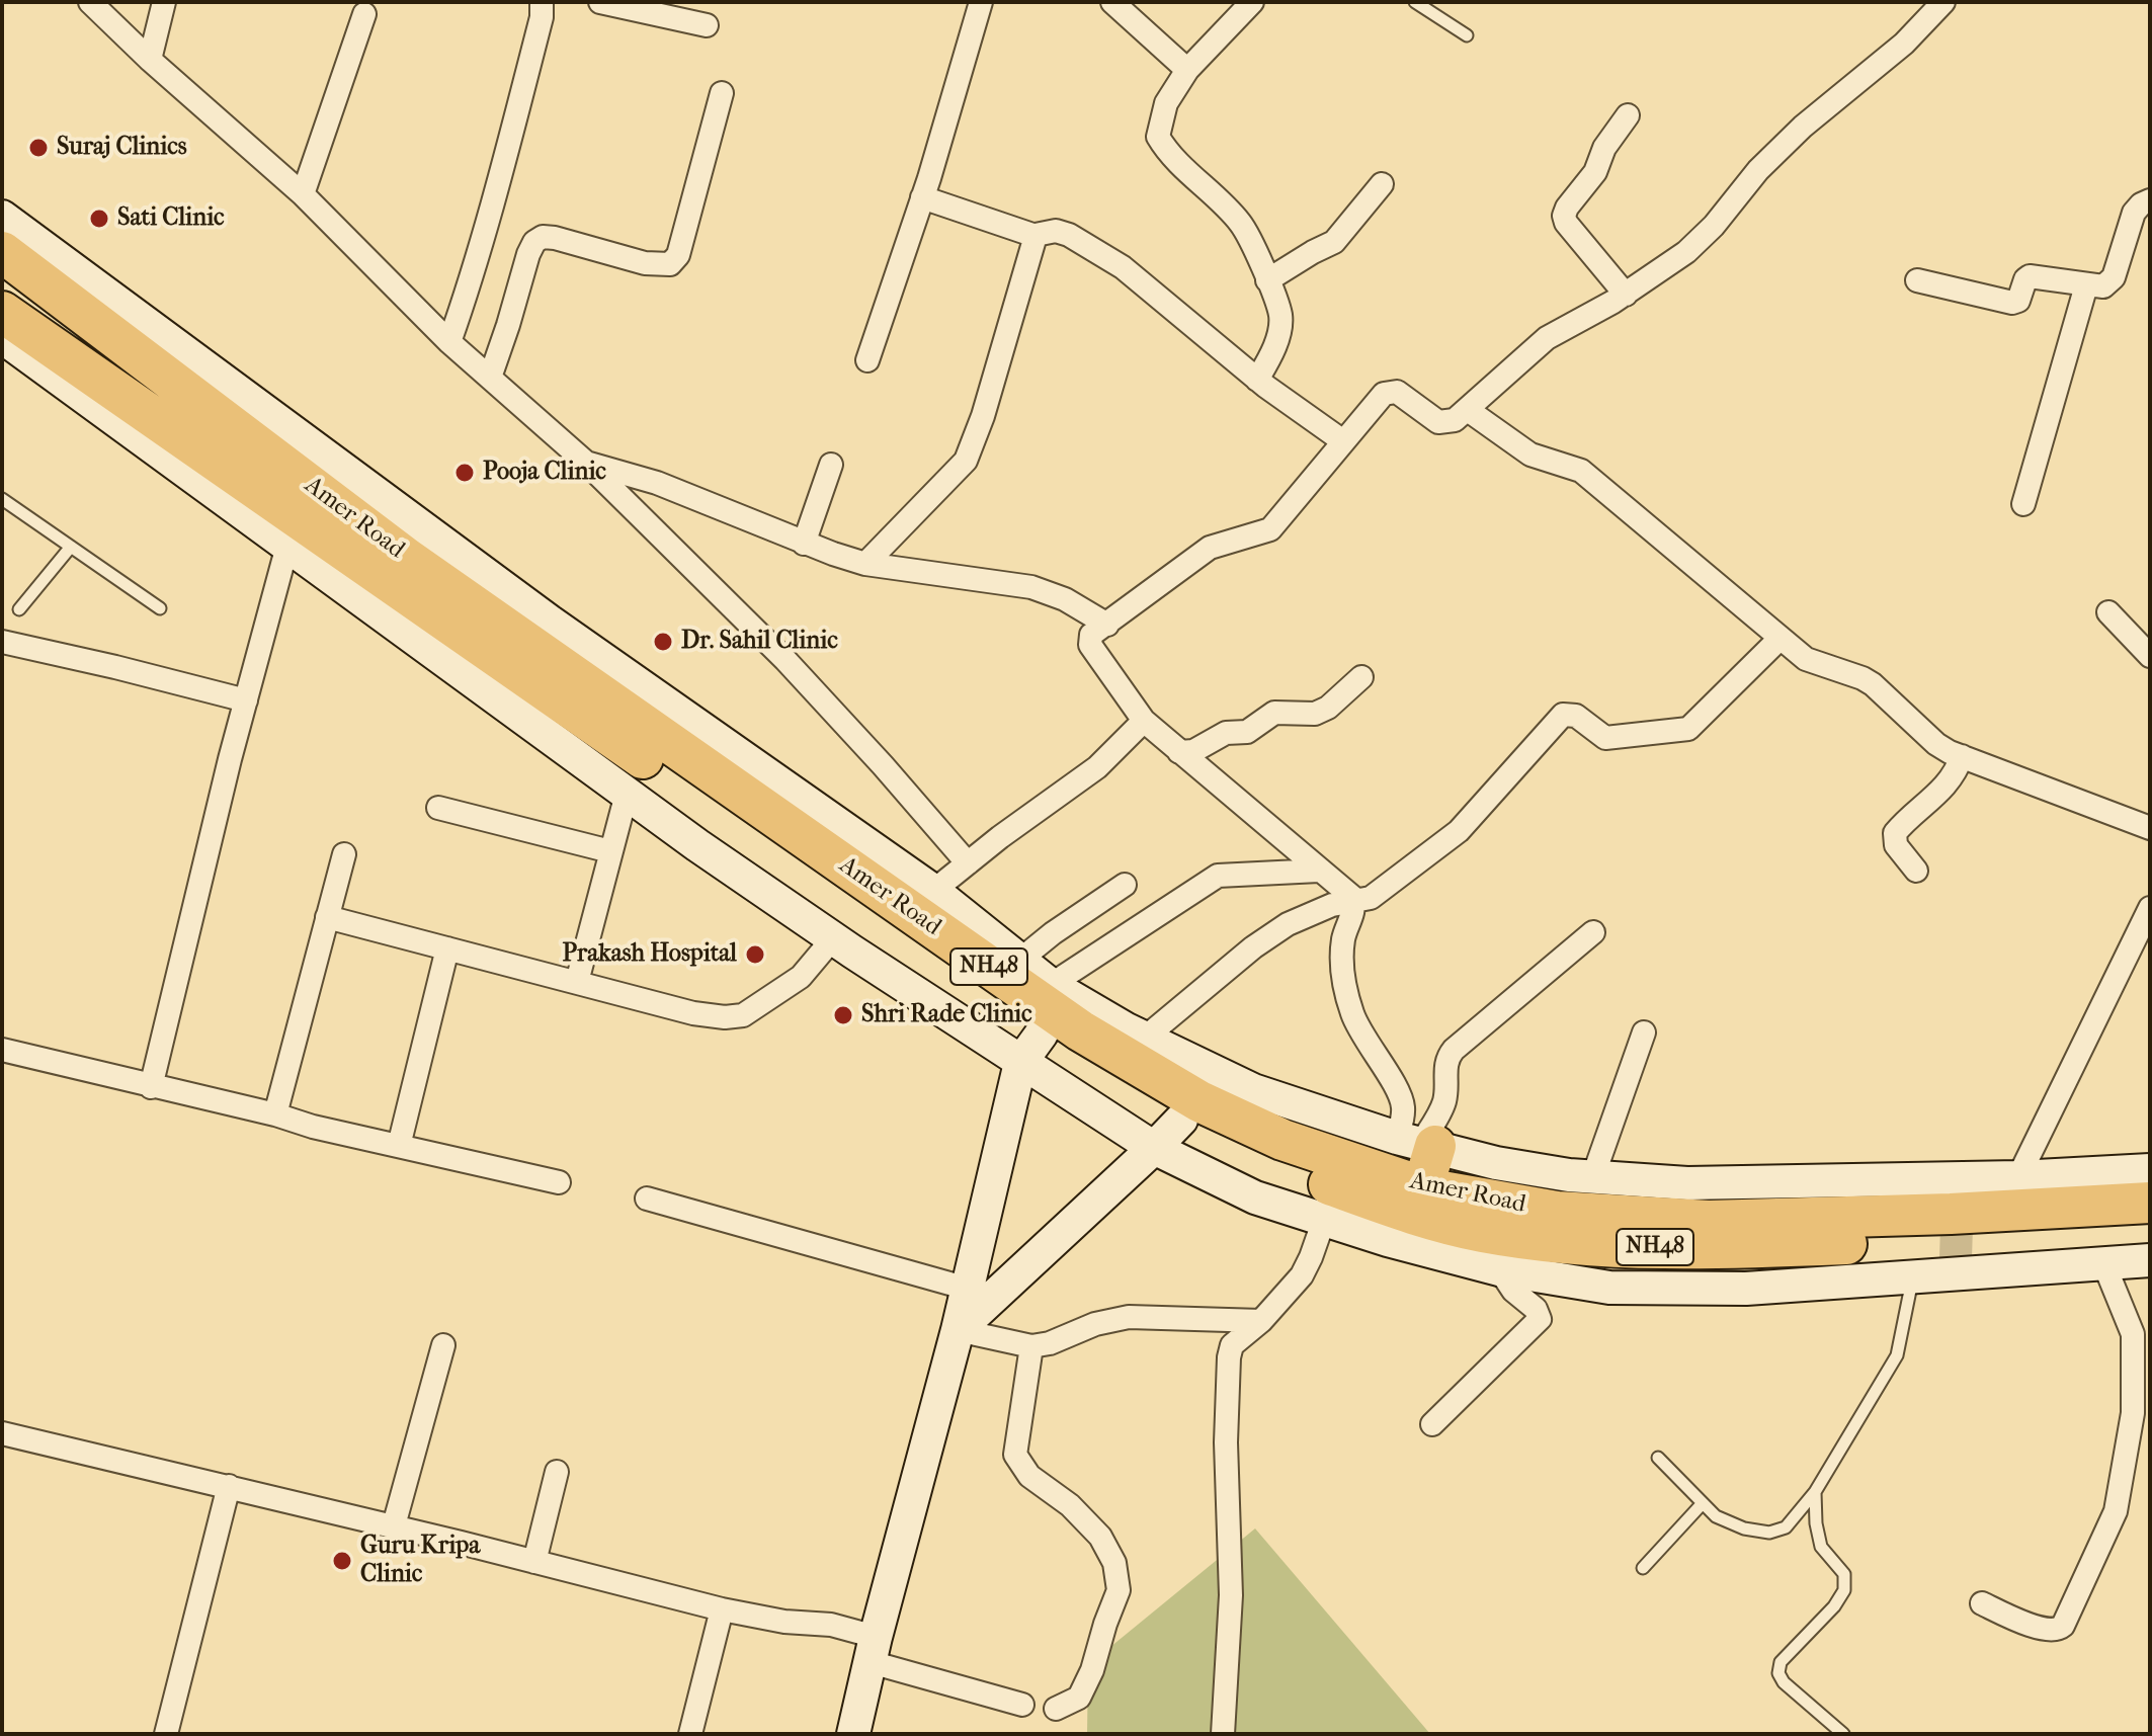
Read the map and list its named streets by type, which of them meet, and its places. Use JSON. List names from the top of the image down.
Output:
{
  "streets": {
    "highway": ["Amer Road", "NH48"]
  },
  "places": [
    "Suraj Clinics",
    "Sati Clinic",
    "Pooja Clinic",
    "Dr. Sahil Clinic",
    "Prakash Hospital",
    "Shri Rade Clinic",
    "Guru Kripa Clinic"
  ]
}
